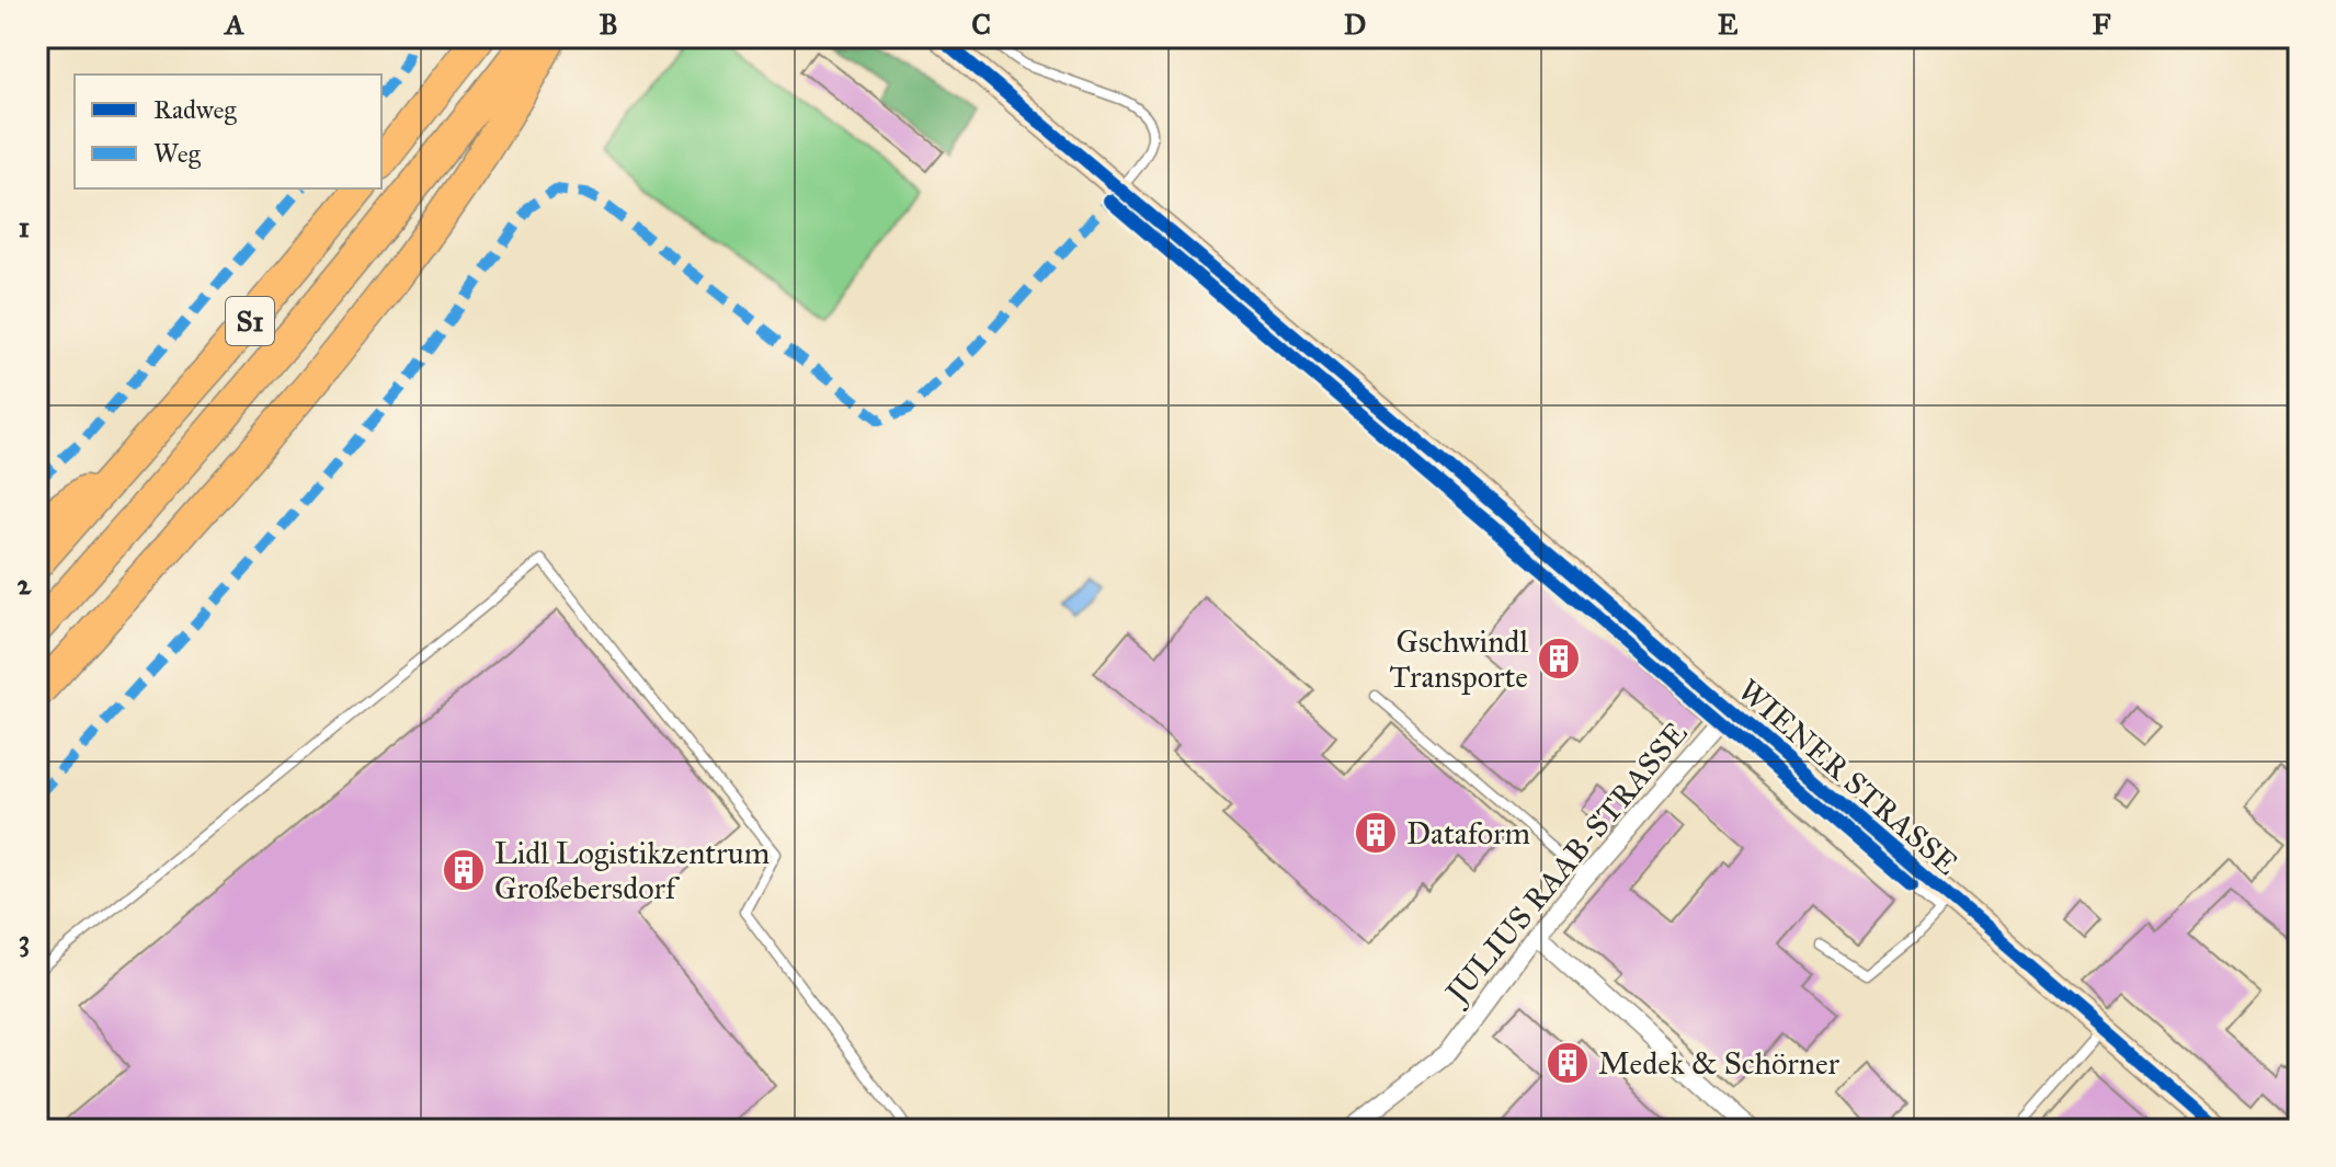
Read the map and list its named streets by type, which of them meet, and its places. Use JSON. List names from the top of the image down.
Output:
{
  "streets": {
    "highway": ["S1"],
    "street": ["WIENER STRASSE", "JULIUS RAAB-STRASSE"]
  },
  "crossings": [
    ["WIENER STRASSE", "JULIUS RAAB-STRASSE"]
  ],
  "places": {
    "building": [
      "Gschwindl Transporte",
      "Dataform",
      "Lidl Logistikzentrum Großebersdorf",
      "Medek & Schörner"
    ]
  },
  "legend": ["Radweg", "Weg"],
  "grid": {
    "columns": [
      "A",
      "B",
      "C",
      "D",
      "E",
      "F"
    ],
    "rows": ["1", "2", "3"]
  }
}
